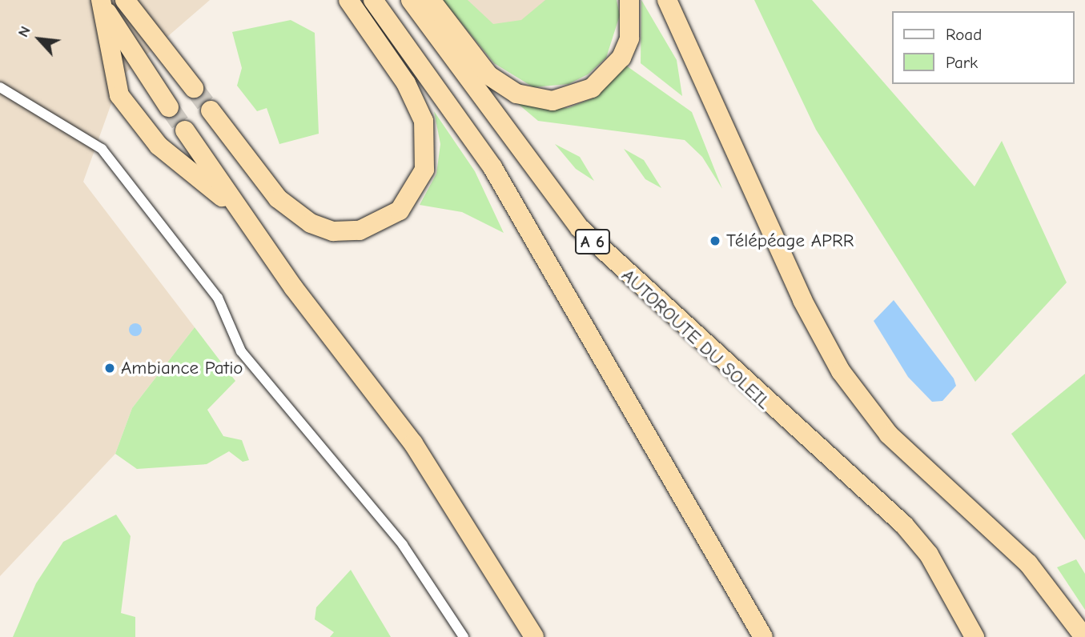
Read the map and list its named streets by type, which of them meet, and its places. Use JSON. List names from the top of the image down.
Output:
{
  "streets": {
    "highway": ["A 6", "AUTOROUTE DU SOLEIL"]
  },
  "places": ["Télépéage APRR", "Ambiance Patio"],
  "legend": ["Road", "Park"],
  "north": "top left"
}
